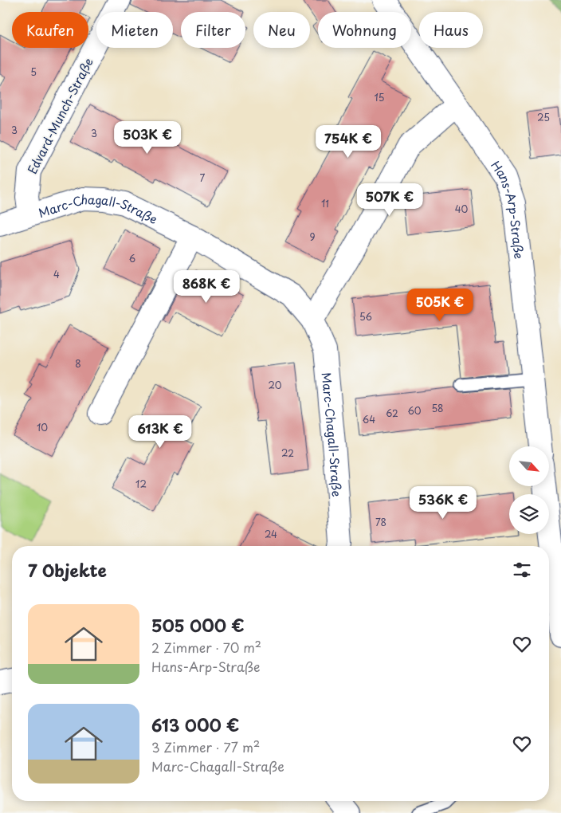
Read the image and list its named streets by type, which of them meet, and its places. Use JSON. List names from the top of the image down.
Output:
{
  "streets": {
    "street": ["Edvard-Munch-Straße", "Hans-Arp-Straße", "Marc-Chagall-Straße"]
  },
  "crossings": [
    ["Edvard-Munch-Straße", "Marc-Chagall-Straße"]
  ],
  "house_numbers": [
    "5",
    "15",
    "25",
    "3",
    "3",
    "7",
    "11",
    "40",
    "9",
    "6",
    "4",
    "56",
    "8",
    "20",
    "58",
    "60",
    "62",
    "64",
    "10",
    "22",
    "12",
    "78",
    "24"
  ],
  "north": "bottom right",
  "page": {
    "chip": [
      "Kaufen",
      "Mieten",
      "Filter",
      "Neu",
      "Wohnung",
      "Haus"
    ],
    "price": [
      "503K €",
      "754K €",
      "507K €",
      "868K €",
      "505K €",
      "613K €",
      "536K €"
    ],
    "heading": "7 Objekte",
    "list": [
      {
        "name": "505 000 €",
        "note": "2 Zimmer · 70 m² · Hans-Arp-Straße"
      },
      {
        "name": "613 000 €",
        "note": "3 Zimmer · 77 m² · Marc-Chagall-Straße"
      }
    ]
  }
}
